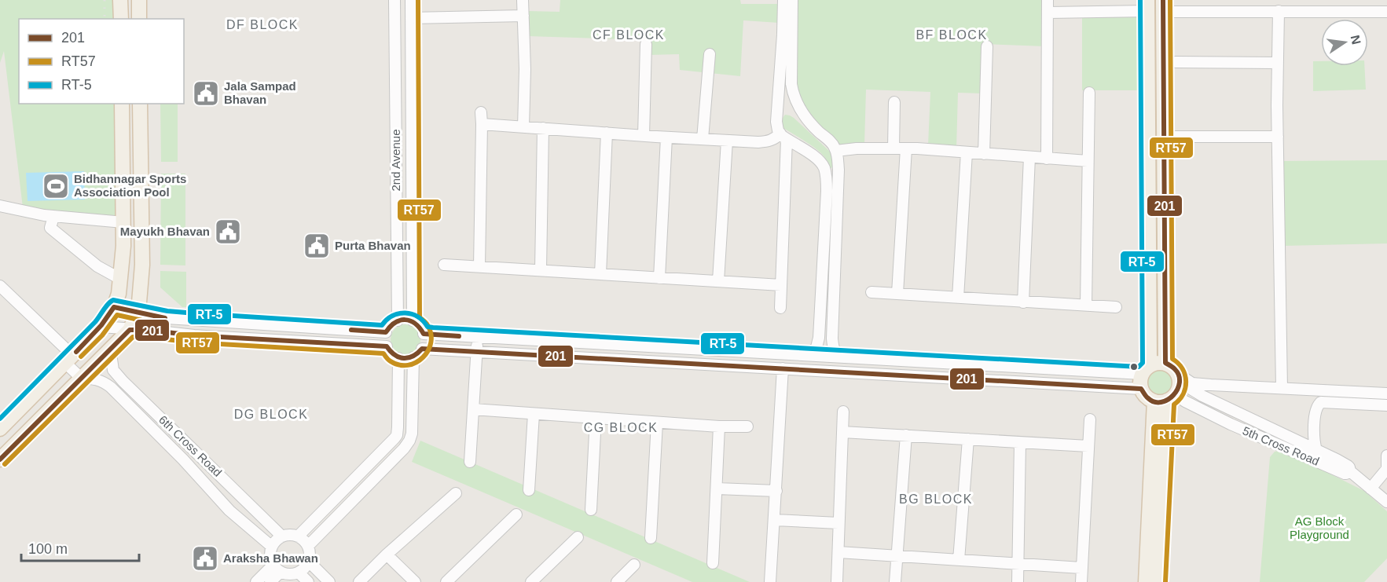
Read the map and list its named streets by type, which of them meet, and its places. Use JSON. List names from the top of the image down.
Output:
{
  "streets": {
    "street": ["2nd Avenue", "6th Cross Road", "5th Cross Road"]
  },
  "districts": [
    "DF BLOCK",
    "CF BLOCK",
    "BF BLOCK",
    "DG BLOCK",
    "CG BLOCK",
    "BG BLOCK"
  ],
  "parks": ["AG Block Playground"],
  "places": {
    "public building": [
      "Jala Sampad Bhavan",
      "Mayukh Bhavan",
      "Purta Bhavan",
      "Araksha Bhawan"
    ],
    "sports": ["Bidhannagar Sports Association Pool"]
  },
  "lines": ["transit line 201", "transit line RT57", "transit line RT-5"],
  "legend": ["201", "RT57", "RT-5"],
  "scale_bar": "100 m",
  "north": "right"
}
